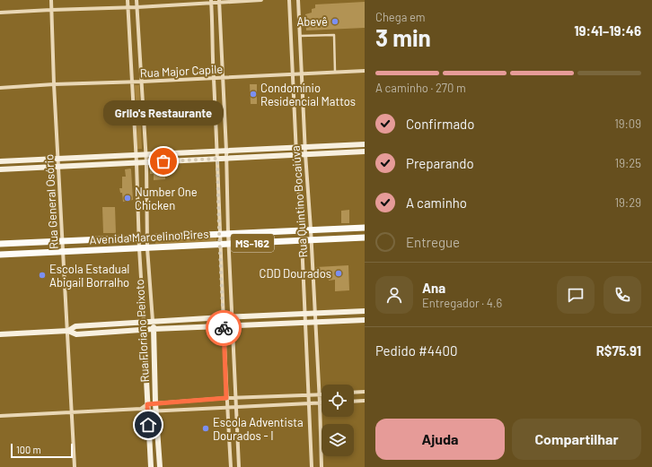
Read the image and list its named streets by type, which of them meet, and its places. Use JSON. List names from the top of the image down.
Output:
{
  "streets": {
    "main road": ["Avenida Marcelino Pires", "MS-162", "Rua Floriano Peixoto"],
    "street": ["Rua Major Capile", "Rua General Osório", "Rua Quintino Bocaiúva"]
  },
  "crossings": [
    ["Rua Major Capile", "Rua General Osório"],
    ["Rua Major Capile", "Rua Quintino Bocaiúva"],
    ["Rua Major Capile", "Rua Floriano Peixoto"],
    ["Rua General Osório", "Avenida Marcelino Pires"],
    ["Rua Quintino Bocaiúva", "Avenida Marcelino Pires"],
    ["Avenida Marcelino Pires", "Rua Floriano Peixoto"]
  ],
  "places": [
    "Abevê",
    "Condomínio Residencial Mattos",
    "Grilo's Restaurante",
    "Number One Chicken",
    "CDD Dourados",
    "Escola Estadual Abigail Borralho",
    "Escola Adventista Dourados - I"
  ],
  "scale_bar": "100 m",
  "page": {
    "heading": ["3 min", "Chega em", "19:41–19:46"],
    "panel": [
      "Ana",
      "Entregador · 4.6",
      "Pedido #4400",
      "R$75.91"
    ],
    "bar": "A caminho · 270 m",
    "bubble": "Grilo's Restaurante",
    "list": [
      ["Confirmado", "19:09"],
      ["Preparando", "19:25"],
      ["A caminho", "19:29"],
      "Entregue"
    ],
    "buttons": ["Ajuda", "Compartilhar"],
    "scale": "100 m"
  }
}
